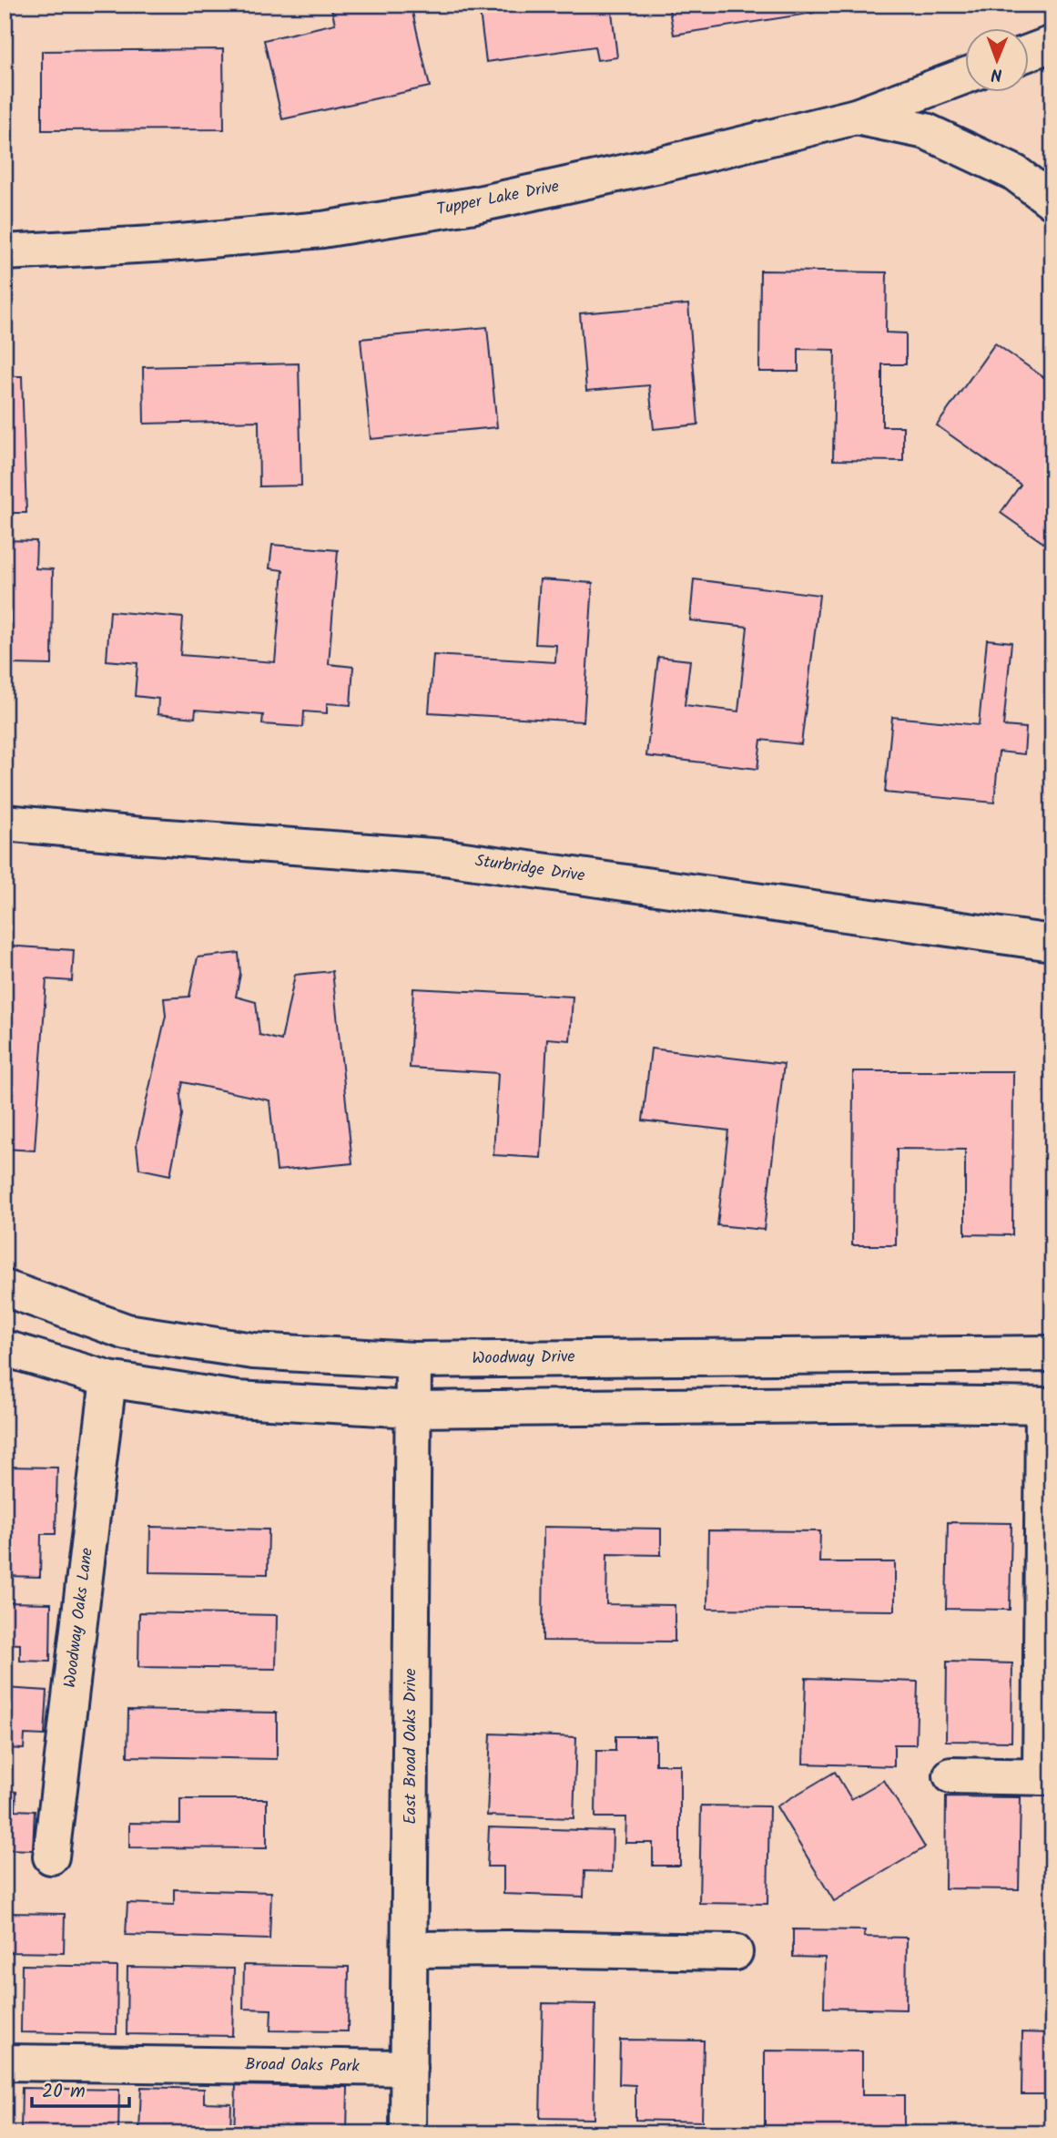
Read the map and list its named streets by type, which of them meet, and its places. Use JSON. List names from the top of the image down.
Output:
{
  "streets": {
    "street": [
      "Tupper Lake Drive",
      "Sturbridge Drive",
      "Woodway Drive",
      "Woodway Oaks Lane",
      "East Broad Oaks Drive",
      "Broad Oaks Park"
    ]
  },
  "crossings": [
    ["Woodway Drive", "East Broad Oaks Drive"],
    ["East Broad Oaks Drive", "Broad Oaks Park"]
  ],
  "scale_bar": "20 m",
  "north": "bottom"
}
